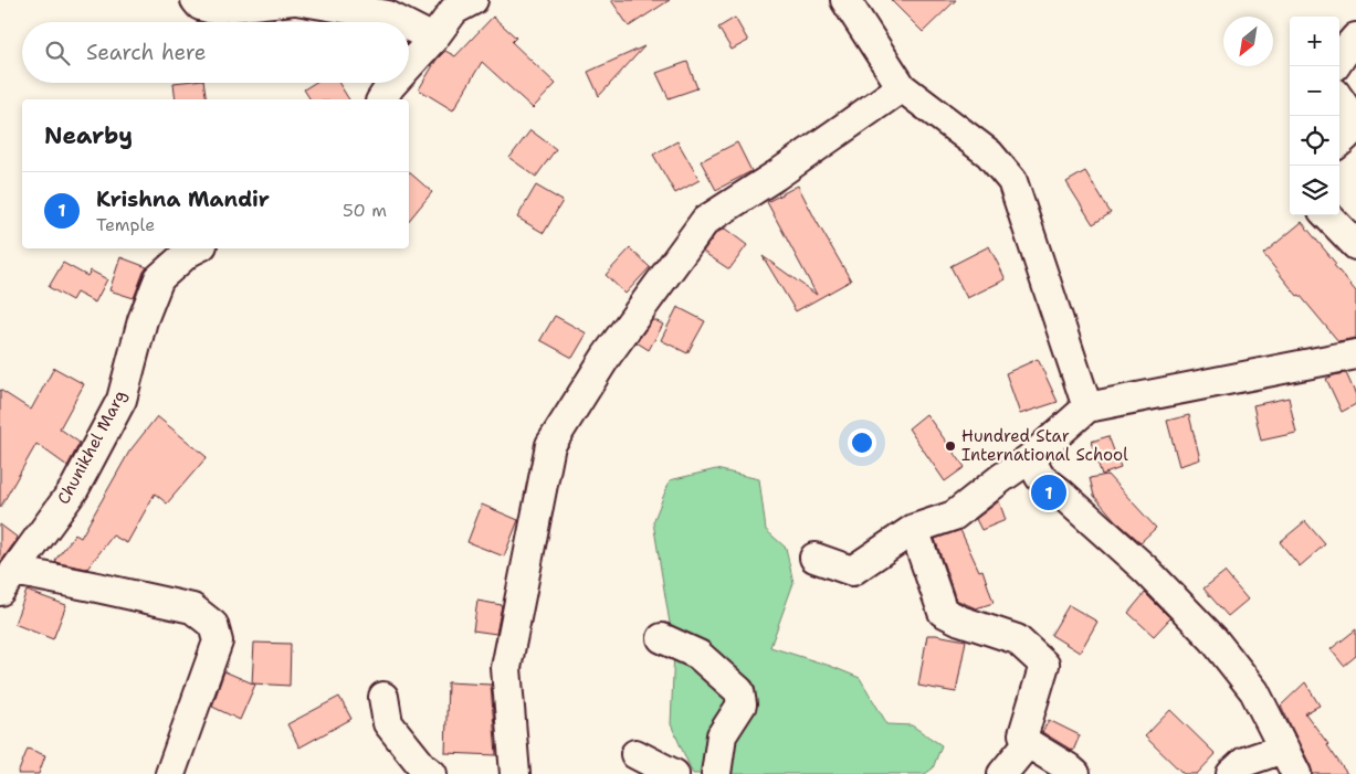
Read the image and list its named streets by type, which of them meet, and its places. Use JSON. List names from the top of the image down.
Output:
{
  "streets": {
    "street": ["Chunikhel Marg"]
  },
  "places": ["Hundred Star International School"],
  "north": "bottom left",
  "page": {
    "map_buttons": ["+", "−"],
    "search": "Search here",
    "heading": "Nearby",
    "list": [
      {
        "mark": "1",
        "name": "Krishna Mandir",
        "note": "Temple",
        "value": "50 m"
      }
    ],
    "pins": "1"
  }
}
